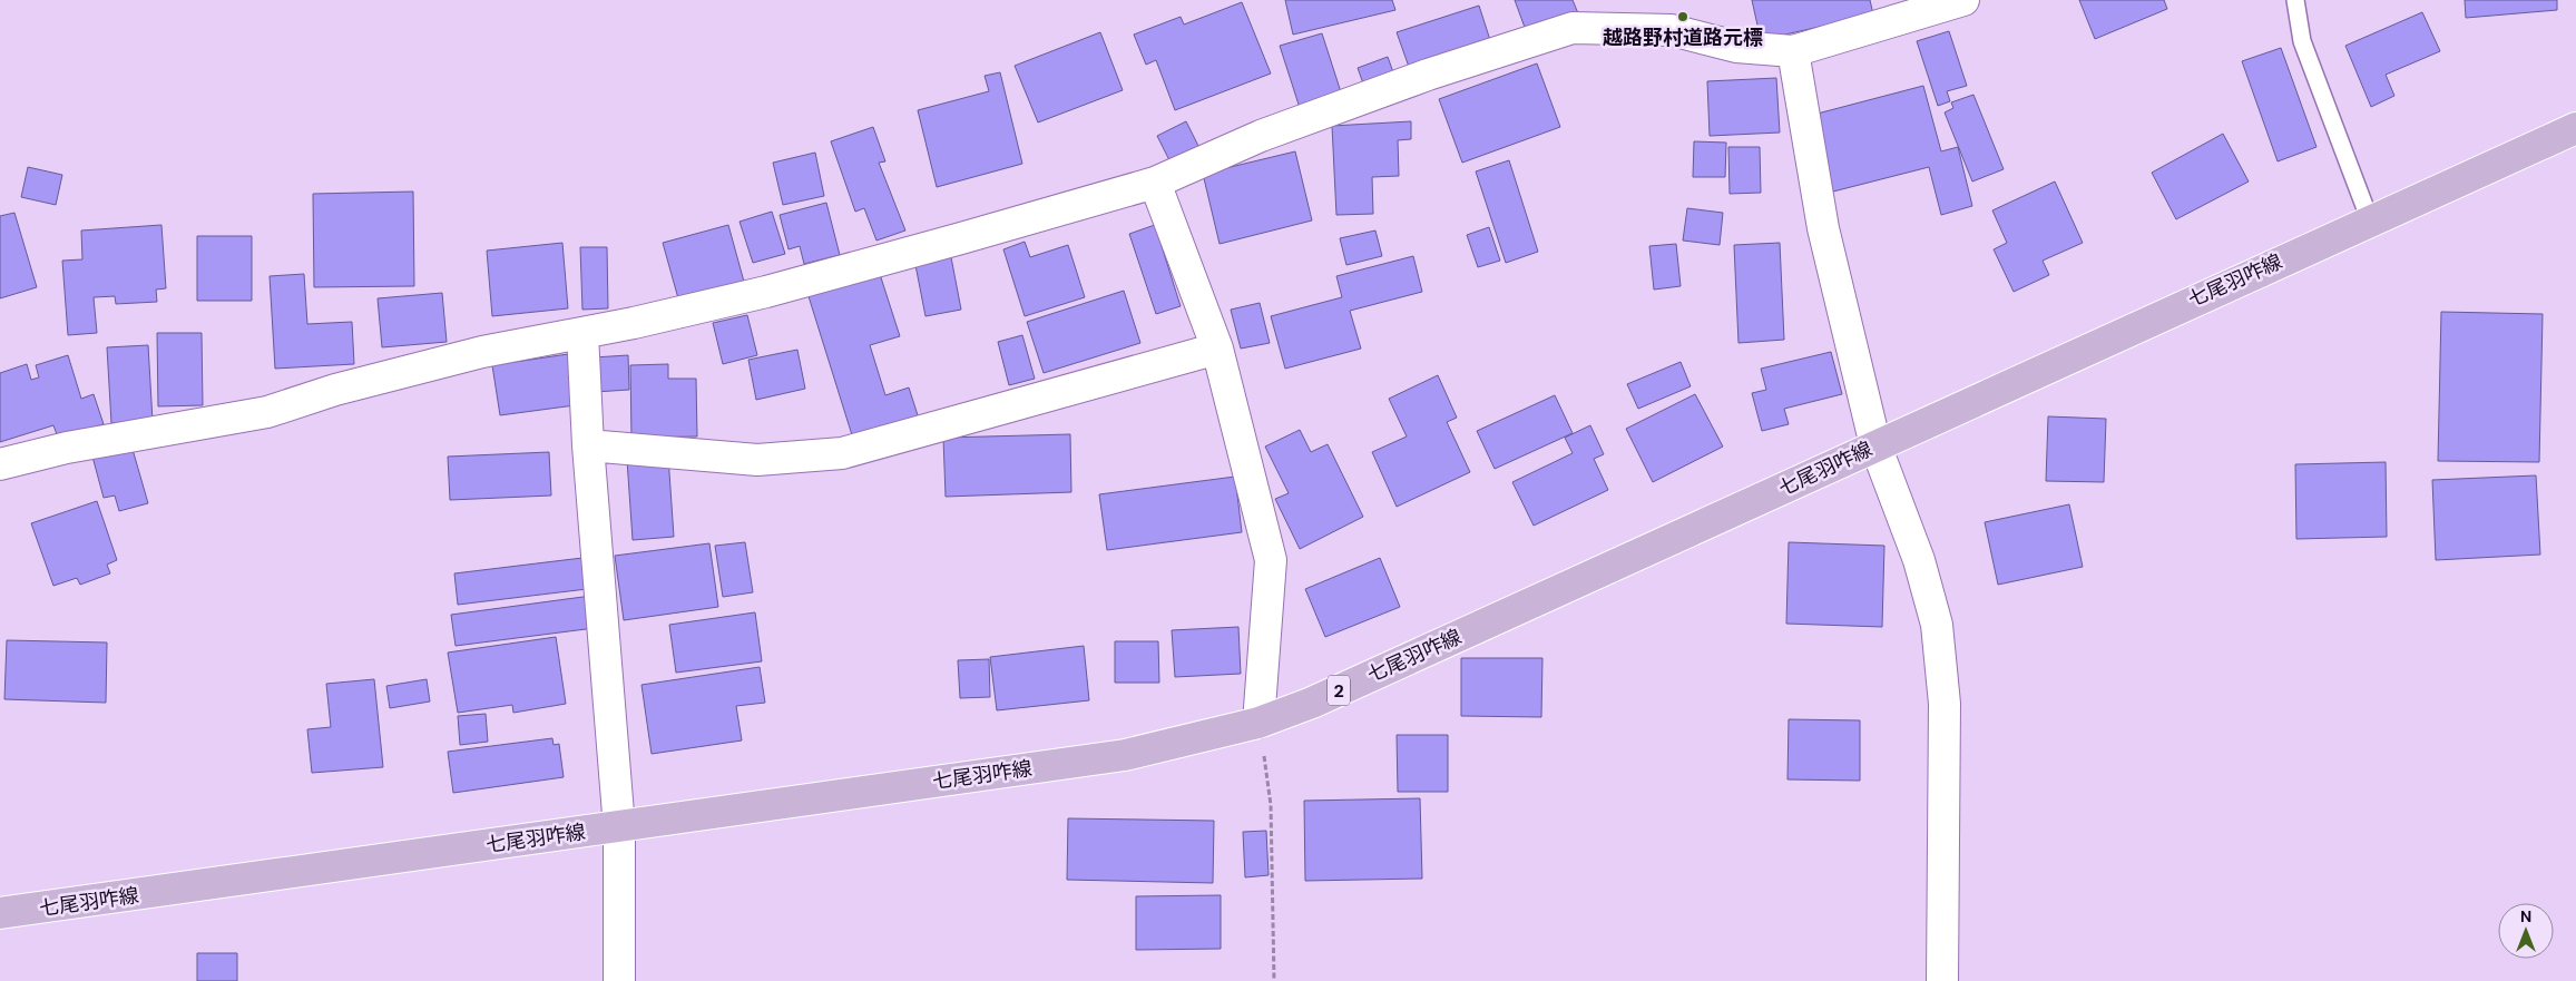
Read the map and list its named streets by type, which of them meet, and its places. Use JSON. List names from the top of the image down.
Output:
{
  "streets": {
    "main road": ["七尾羽咋線", "2"]
  },
  "places": ["越路野村道路元標"],
  "north": "top"
}
